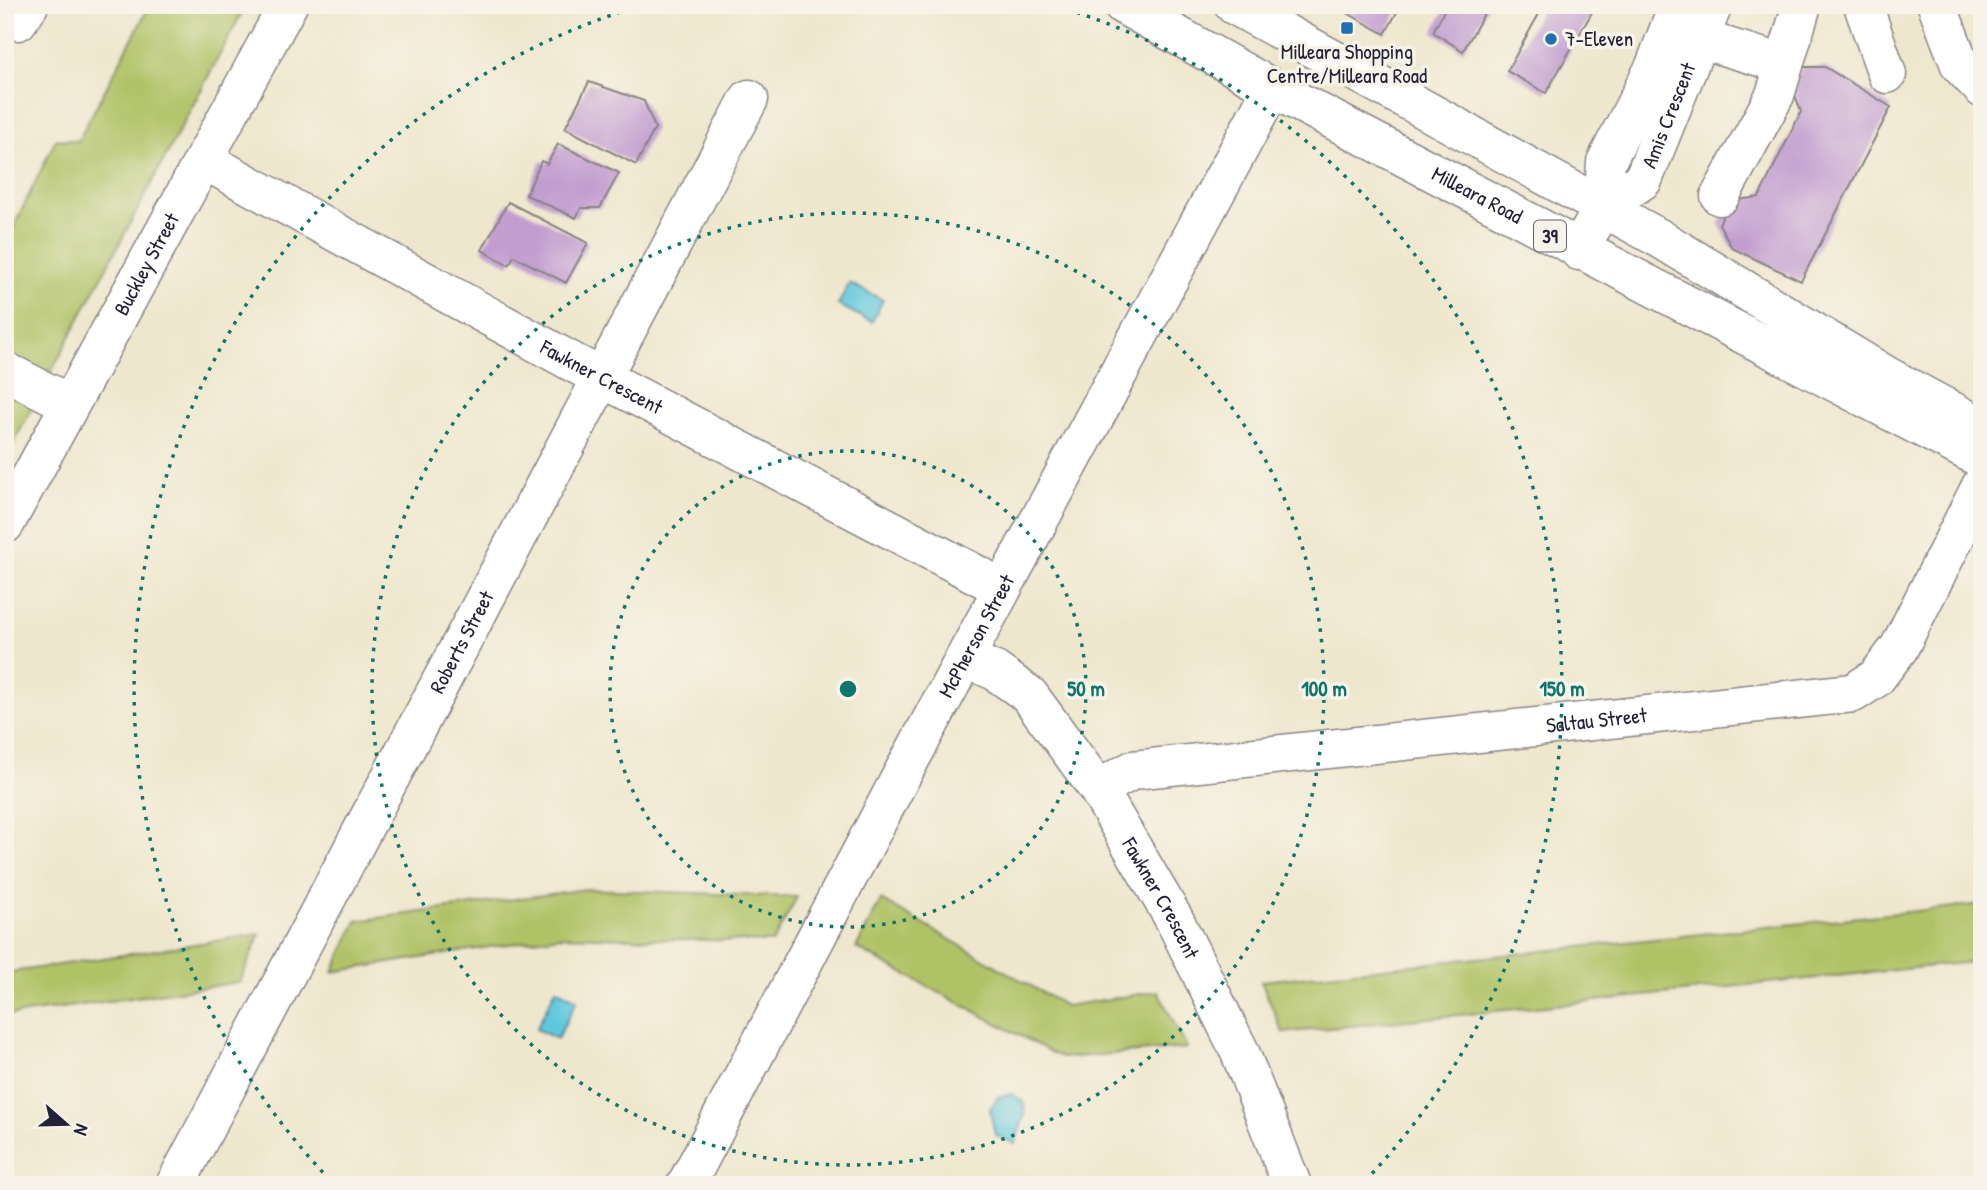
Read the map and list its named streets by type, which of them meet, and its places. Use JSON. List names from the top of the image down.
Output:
{
  "streets": {
    "street": [
      "Amis Crescent",
      "Milleara Road",
      "39",
      "Buckley Street",
      "Fawkner Crescent",
      "McPherson Street",
      "Roberts Street",
      "Saltau Street"
    ]
  },
  "crossings": [
    ["Amis Crescent", "Milleara Road"],
    ["Amis Crescent", "39"],
    ["Milleara Road", "McPherson Street"],
    ["Buckley Street", "Fawkner Crescent"],
    ["Fawkner Crescent", "McPherson Street"],
    ["Fawkner Crescent", "Roberts Street"],
    ["Fawkner Crescent", "Saltau Street"]
  ],
  "places": {
    "transit": ["Milleara Shopping Centre/Milleara Road"],
    "other": ["7-Eleven"]
  },
  "north": "right",
  "rings": ["50 m", "100 m", "150 m"]
}
